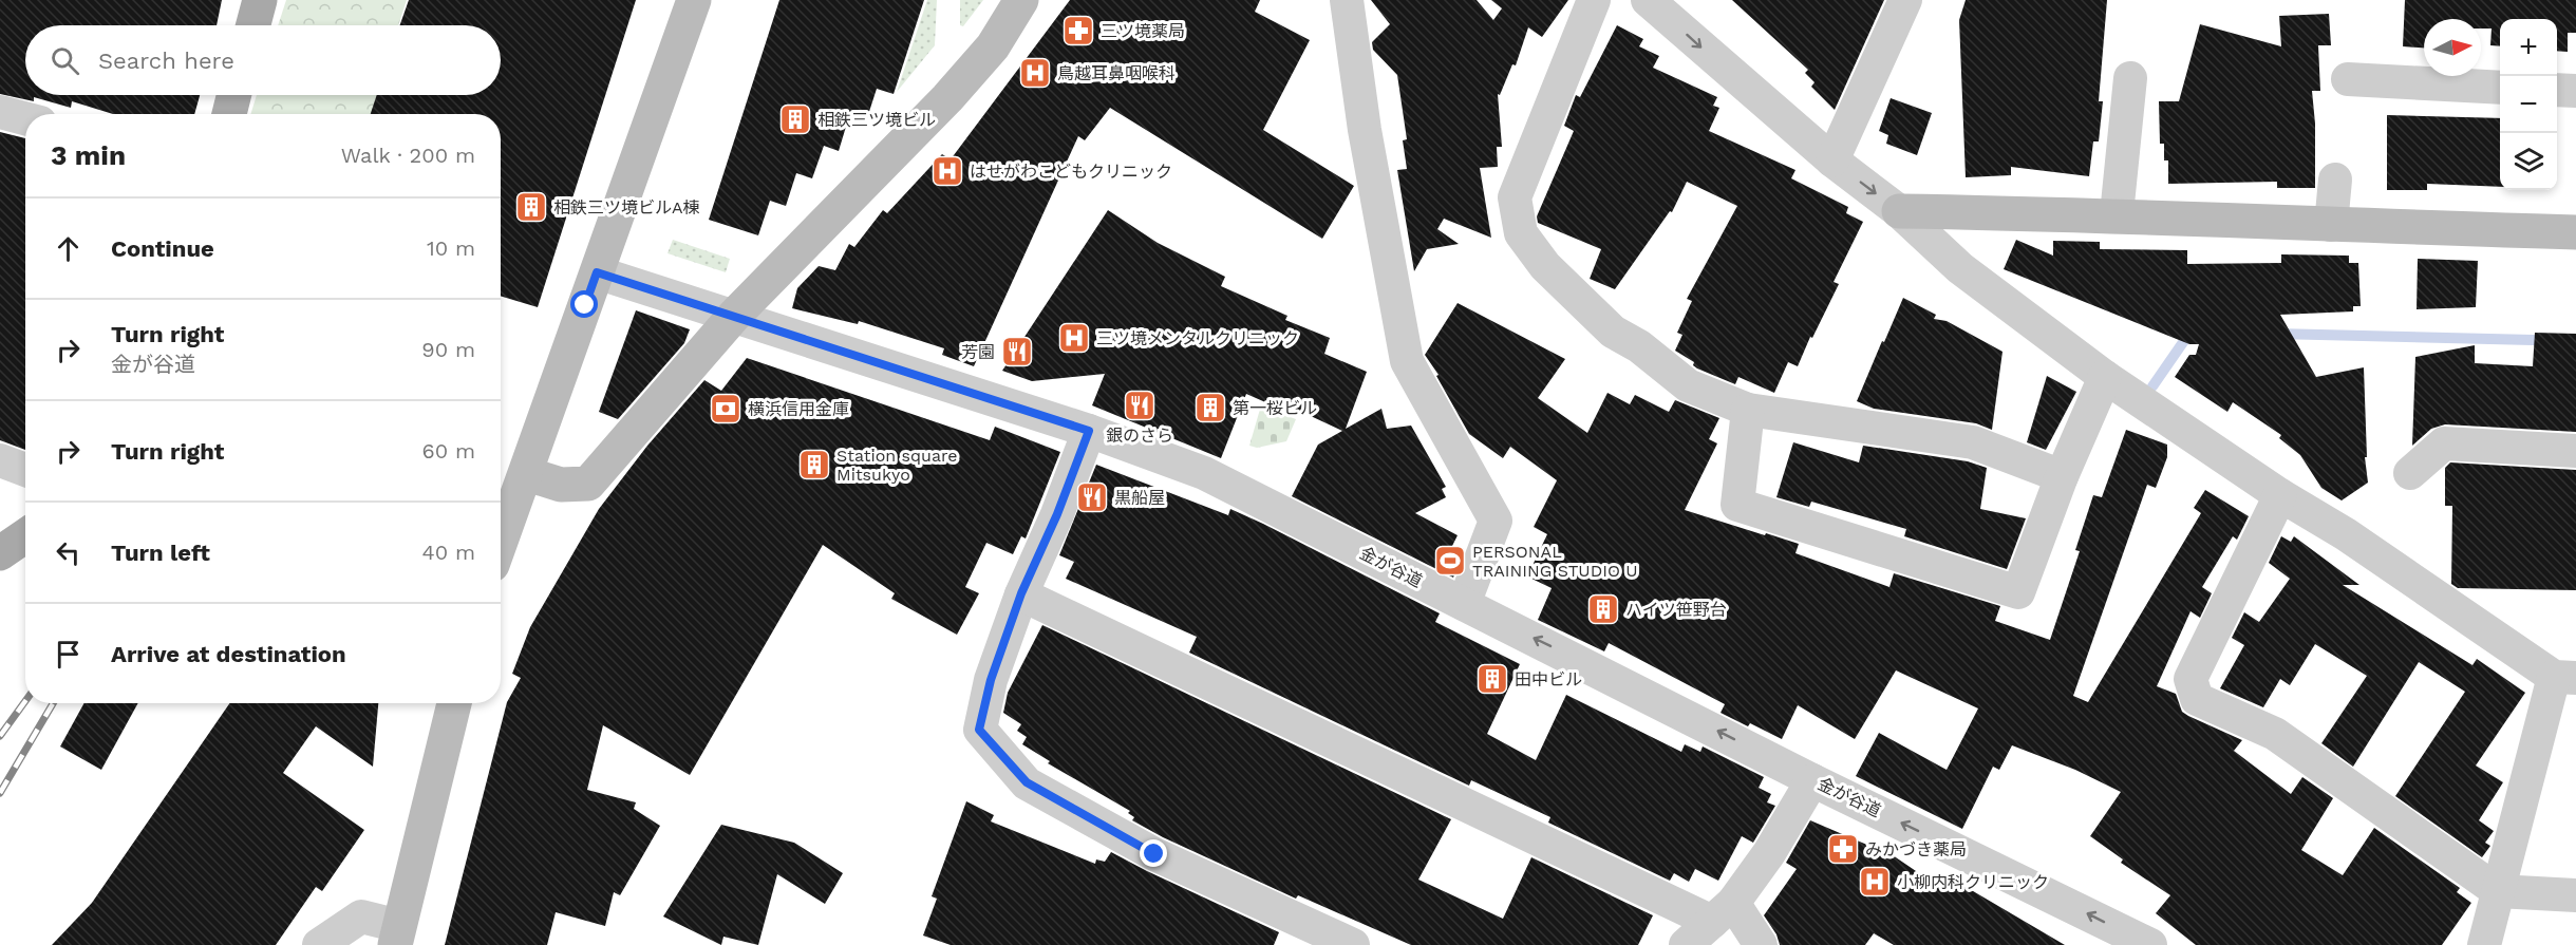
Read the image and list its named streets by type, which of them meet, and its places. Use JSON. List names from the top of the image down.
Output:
{
  "streets": {
    "street": ["金が谷道"]
  },
  "places": {
    "pharmacy": ["三ツ境薬局", "みかづき薬局"],
    "hospital": [
      "鳥越耳鼻咽喉科",
      "はせがわこどもクリニック",
      "三ツ境メンタルクリニック",
      "小柳内科クリニック"
    ],
    "building": [
      "相鉄三ツ境ビル",
      "相鉄三ツ境ビルA棟",
      "第一桜ビル",
      "Station square Mitsukyo",
      "ハイツ笹野台",
      "田中ビル"
    ],
    "restaurant": ["芳園", "銀のさら", "黒船屋"],
    "bank": ["横浜信用金庫"],
    "sports": ["PERSONAL TRAINING STUDIO U"]
  },
  "north": "right",
  "page": {
    "map_buttons": ["+", "−"],
    "search": "Search here",
    "heading": ["3 min", "Walk · 200 m"],
    "list": [
      ["Continue", "10 m"],
      ["Turn right", "金が谷道", "90 m"],
      ["Turn right", "60 m"],
      ["Turn left", "40 m"],
      "Arrive at destination"
    ]
  }
}
